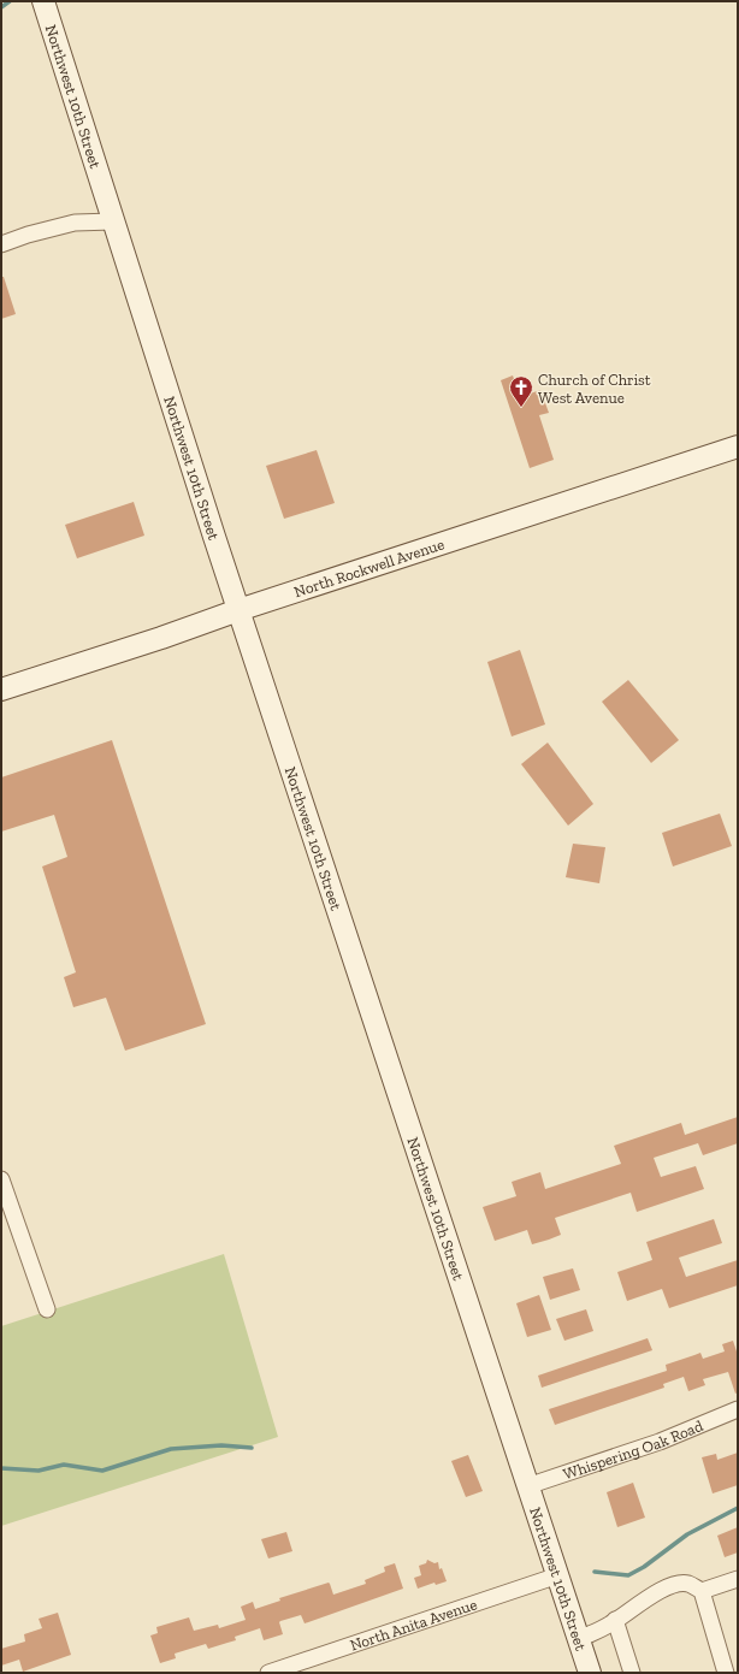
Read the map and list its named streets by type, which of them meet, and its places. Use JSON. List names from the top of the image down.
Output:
{
  "streets": {
    "main road": ["Northwest 10th Street", "North Rockwell Avenue"],
    "street": ["Whispering Oak Road", "North Anita Avenue"]
  },
  "crossings": [
    ["Northwest 10th Street", "North Rockwell Avenue"],
    ["Northwest 10th Street", "Whispering Oak Road"],
    ["Northwest 10th Street", "North Anita Avenue"]
  ],
  "places": {
    "church": ["Church of Christ West Avenue"]
  }
}
